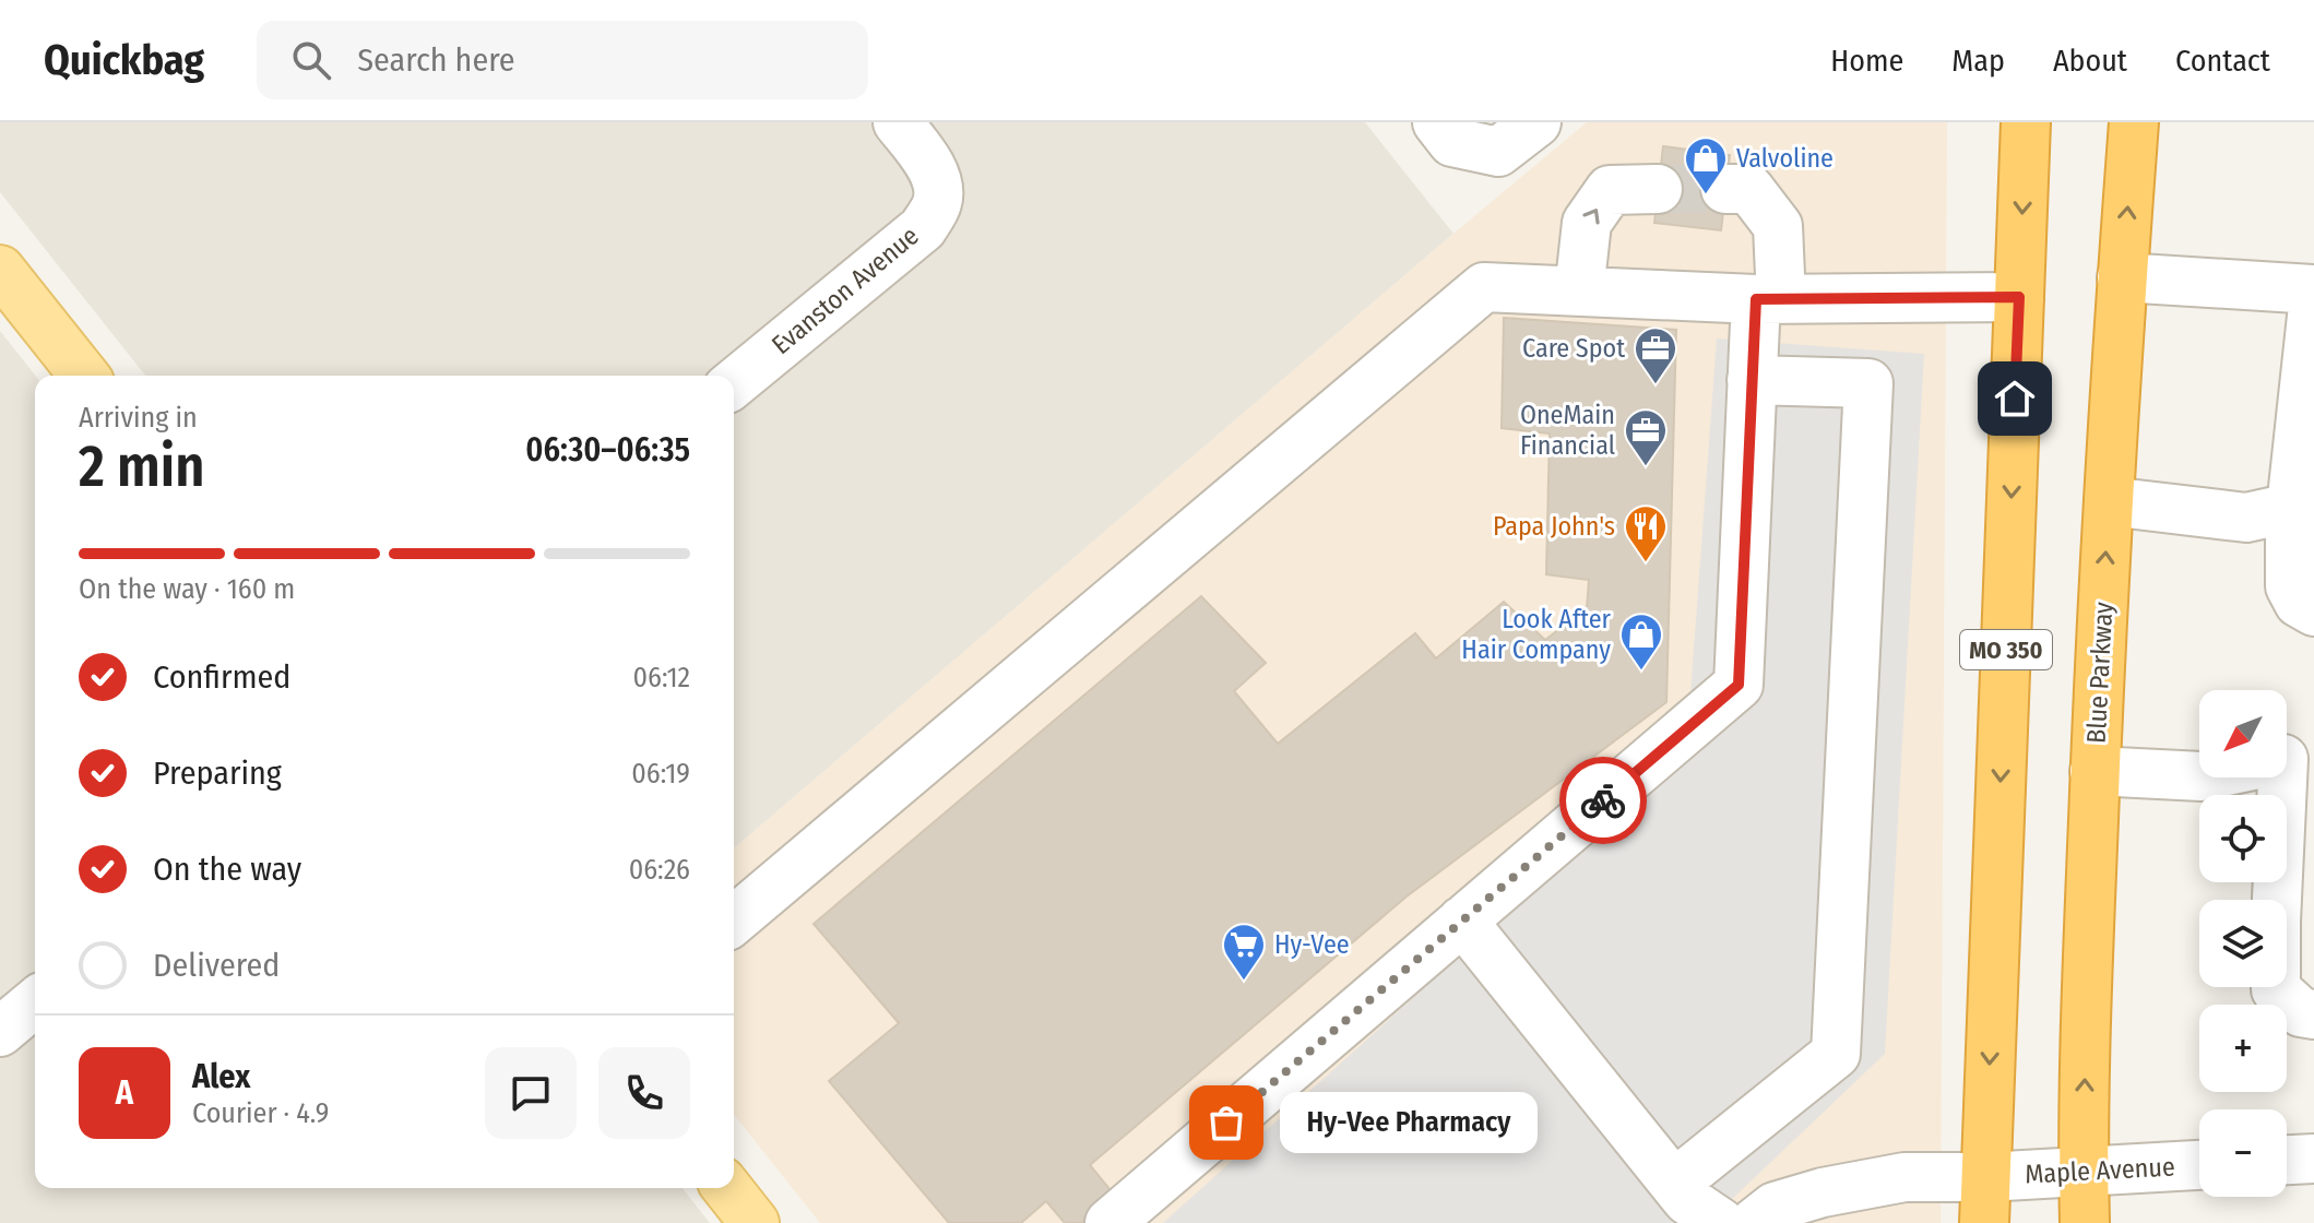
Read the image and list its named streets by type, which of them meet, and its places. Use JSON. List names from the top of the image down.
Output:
{
  "streets": {
    "highway": ["MO 350", "Blue Parkway"],
    "street": ["Evanston Avenue", "Maple Avenue"]
  },
  "crossings": [
    ["MO 350", "Maple Avenue"],
    ["Blue Parkway", "Maple Avenue"]
  ],
  "places": {
    "shop": ["Valvoline", "Look After Hair Company"],
    "office": ["Care Spot", "OneMain Financial"],
    "restaurant": ["Papa John's"],
    "supermarket": ["Hy-Vee"],
    "other": ["Hy-Vee Pharmacy"]
  },
  "north": "bottom left",
  "page": {
    "header": "Quickbag",
    "search": "Search here",
    "nav": [
      "Home",
      "Map",
      "About",
      "Contact"
    ],
    "heading": ["2 min", "Arriving in", "06:30–06:35"],
    "panel": ["Alex", "Courier · 4.9"],
    "bar": "On the way · 160 m",
    "list": [
      ["Confirmed", "06:12"],
      ["Preparing", "06:19"],
      ["On the way", "06:26"],
      "Delivered"
    ],
    "map_buttons": ["+", "−"],
    "round": "A",
    "bubble": "Hy-Vee Pharmacy"
  }
}
